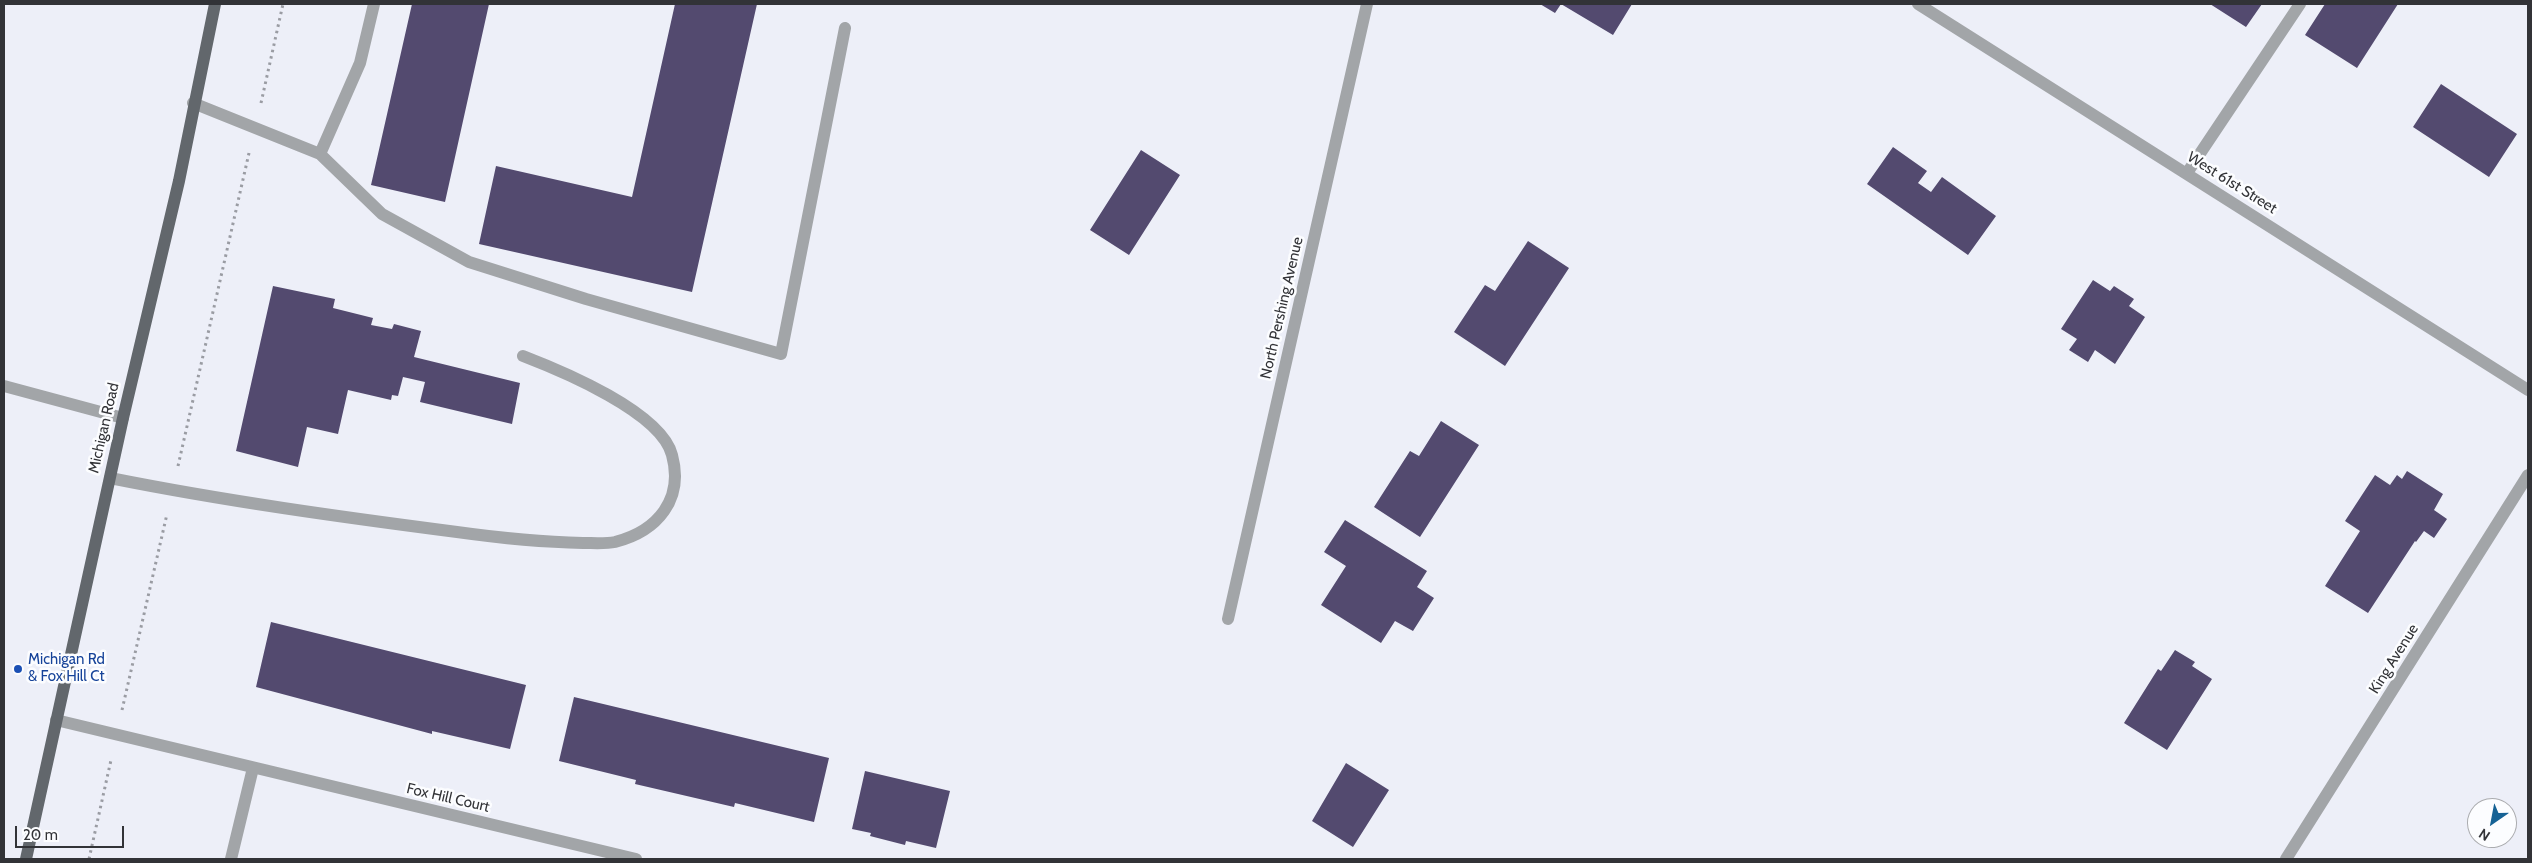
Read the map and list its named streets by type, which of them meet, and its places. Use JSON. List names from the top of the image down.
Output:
{
  "streets": {
    "main road": ["Michigan Road"],
    "street": [
      "West 61st Street",
      "North Pershing Avenue",
      "King Avenue",
      "Fox Hill Court"
    ]
  },
  "crossings": [
    ["Michigan Road", "Fox Hill Court"]
  ],
  "places": ["Michigan Rd & Fox Hill Ct"],
  "scale_bar": "20 m",
  "north": "bottom left"
}
